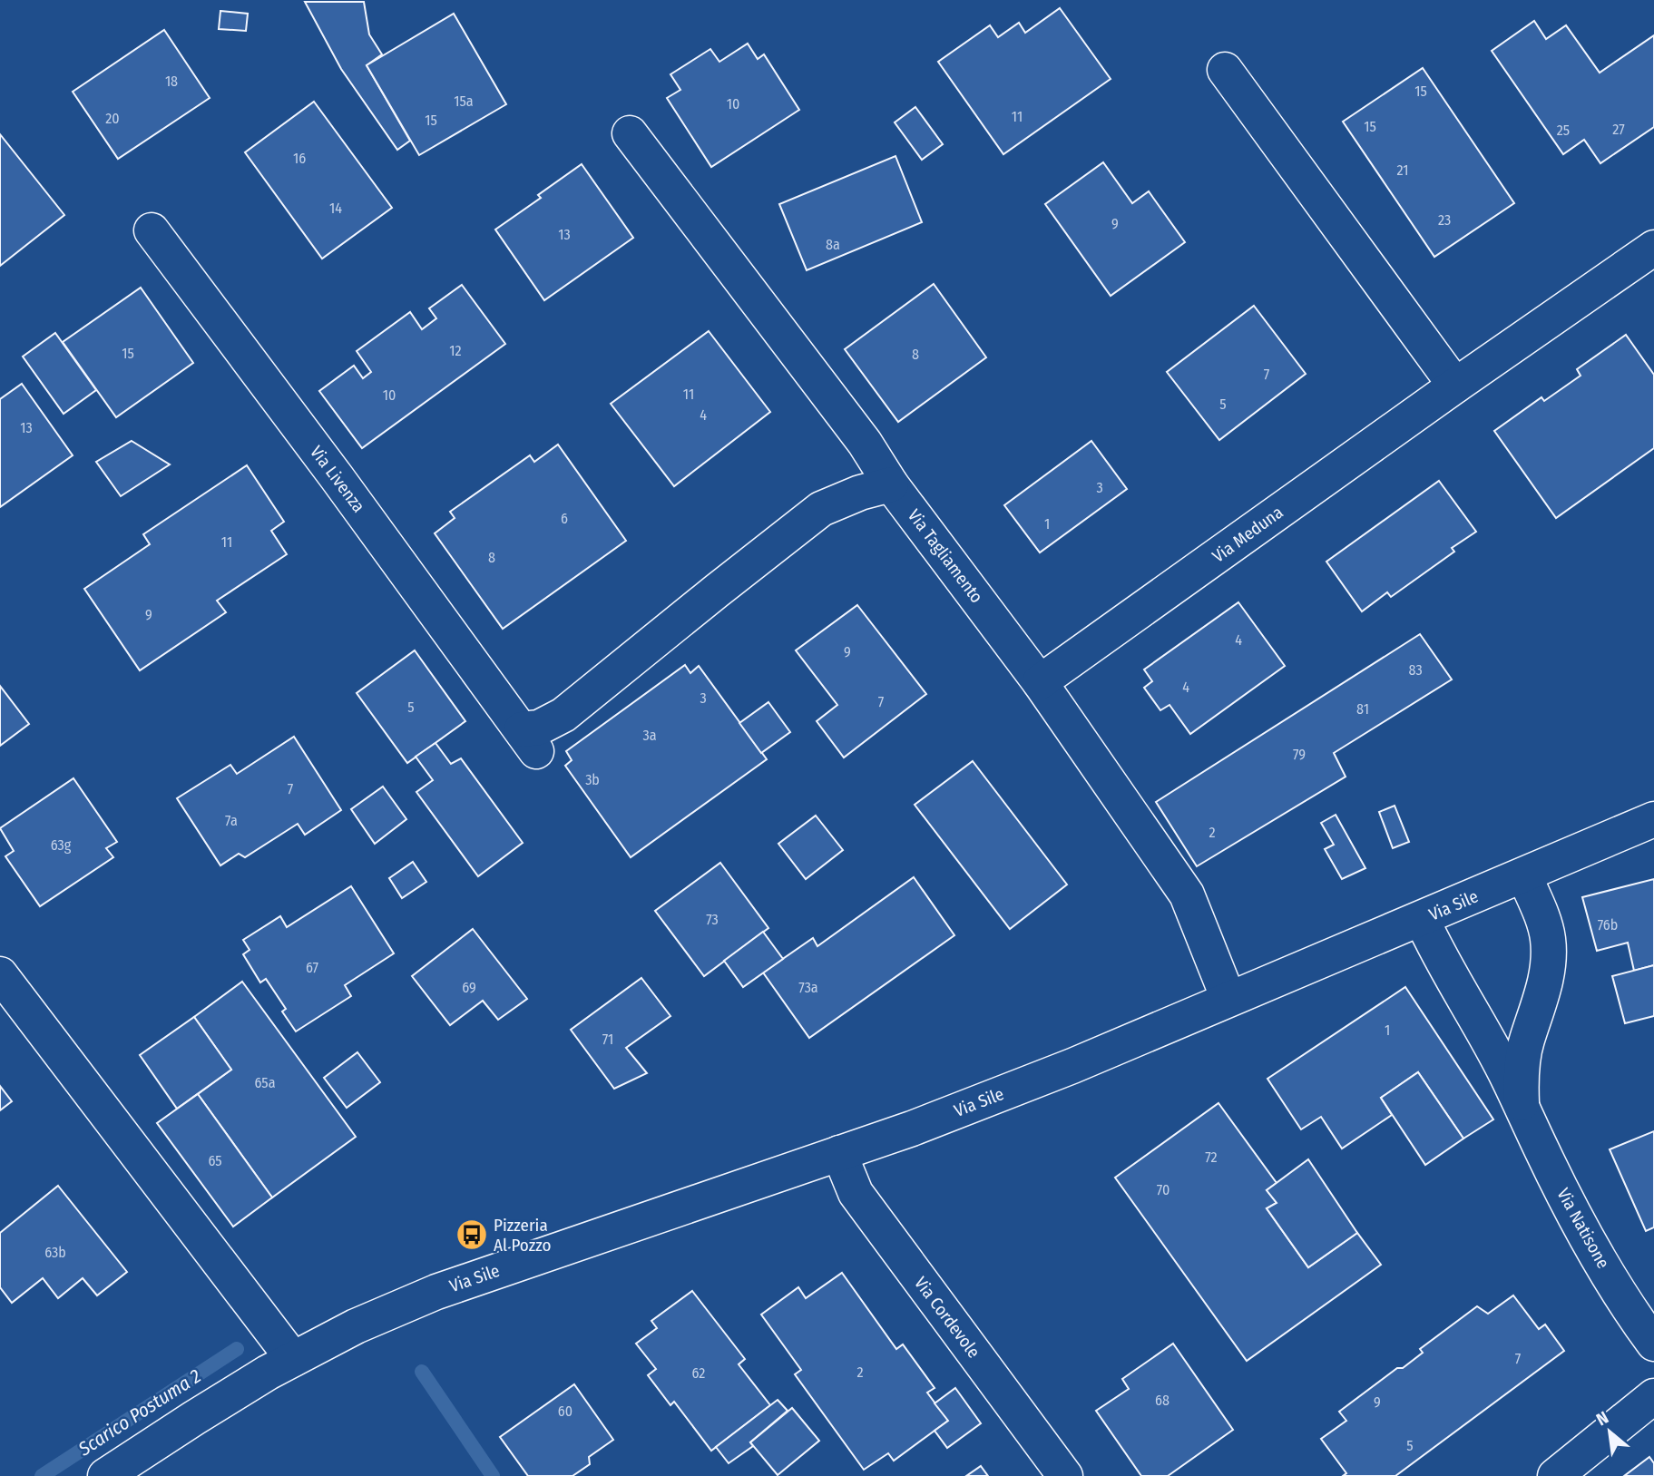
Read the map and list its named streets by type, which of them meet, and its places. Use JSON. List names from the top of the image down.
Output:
{
  "streets": {
    "street": [
      "Via Livenza",
      "Via Meduna",
      "Via Tagliamento",
      "Via Sile",
      "Via Natisone",
      "Via Cordevole"
    ]
  },
  "crossings": [
    ["Via Livenza", "Via Tagliamento"],
    ["Via Meduna", "Via Tagliamento"],
    ["Via Tagliamento", "Via Sile"],
    ["Via Sile", "Via Natisone"],
    ["Via Sile", "Via Cordevole"]
  ],
  "water": ["Scarico Postuma 2"],
  "places": {
    "bus stop": ["Pizzeria Al Pozzo"]
  },
  "house_numbers": [
    "18",
    "15",
    "15a",
    "10",
    "11",
    "20",
    "15",
    "15",
    "27",
    "25",
    "16",
    "21",
    "14",
    "23",
    "9",
    "13",
    "8a",
    "12",
    "15",
    "8",
    "7",
    "11",
    "10",
    "5",
    "4",
    "13",
    "3",
    "6",
    "1",
    "11",
    "8",
    "9",
    "4",
    "9",
    "83",
    "4",
    "3",
    "7",
    "5",
    "81",
    "3a",
    "79",
    "3b",
    "7",
    "7a",
    "2",
    "63g",
    "73",
    "76b",
    "67",
    "69",
    "73a",
    "1",
    "71",
    "65a",
    "72",
    "65",
    "70",
    "63b",
    "7",
    "2",
    "62",
    "68",
    "9",
    "60",
    "5"
  ],
  "north": "top left"
}
